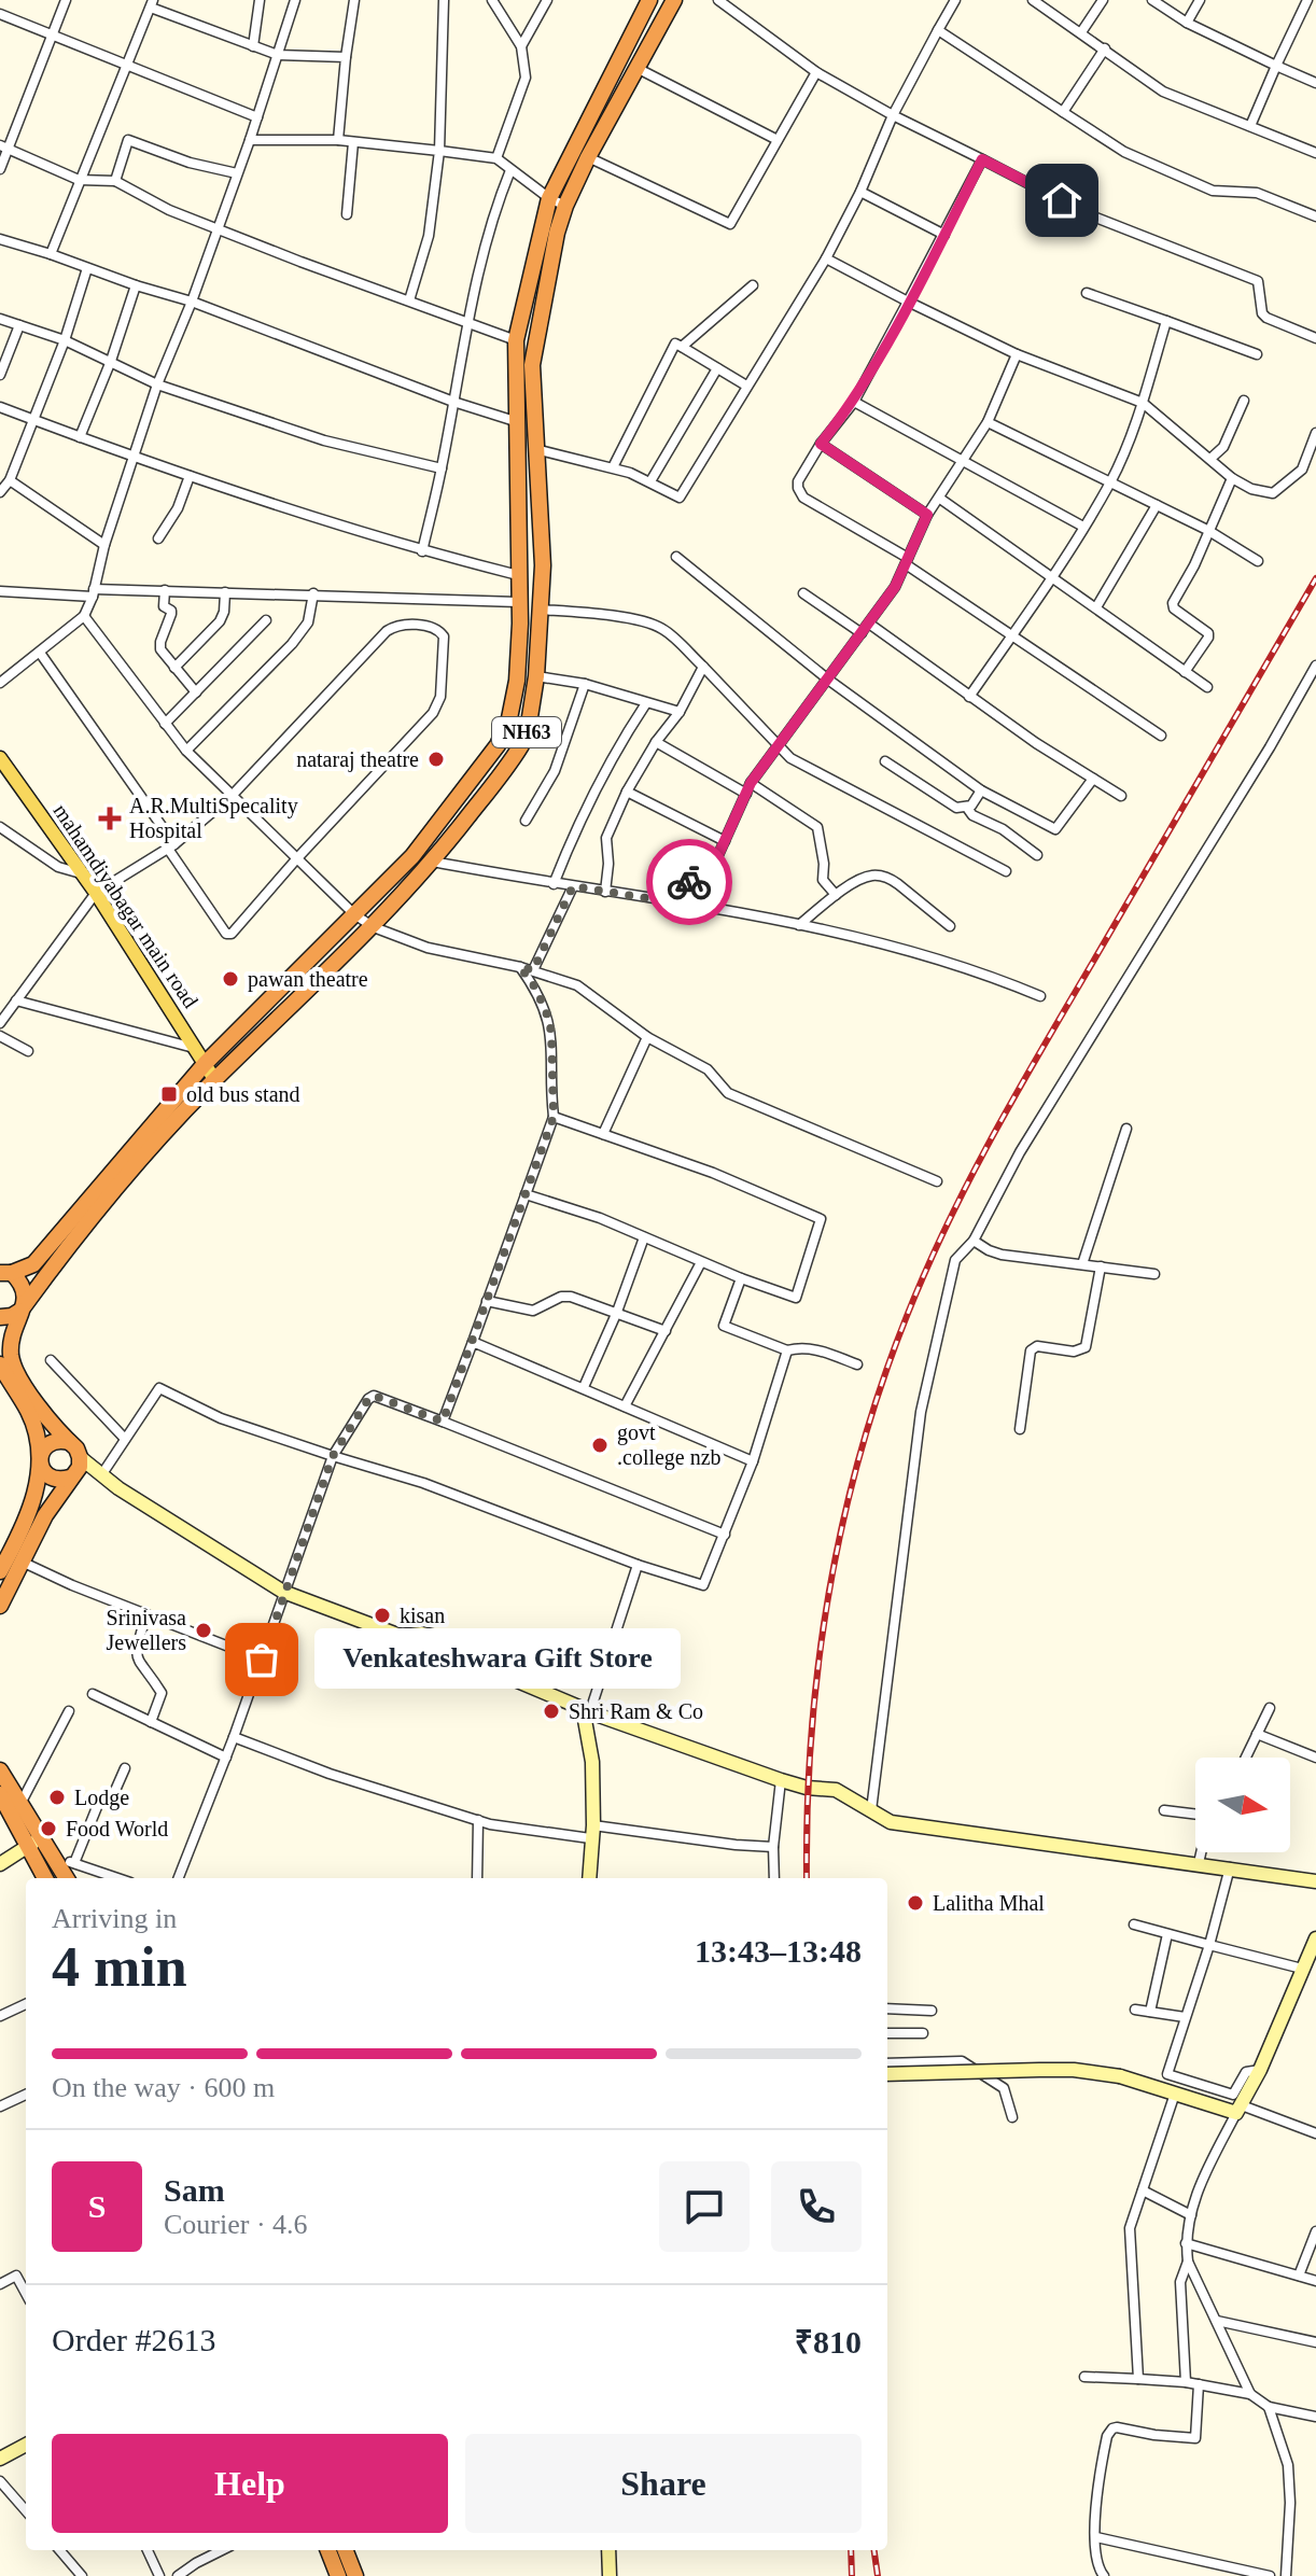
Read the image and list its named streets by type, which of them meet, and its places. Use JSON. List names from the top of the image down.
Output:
{
  "streets": {
    "highway": ["NH63"],
    "main road": ["mahamdiyabagar main road"]
  },
  "crossings": [
    ["NH63", "mahamdiyabagar main road"]
  ],
  "places": {
    "other": [
      "nataraj theatre",
      "pawan theatre",
      "govt .college nzb",
      "kisan",
      "Srinivasa Jewellers",
      "Venkateshwara Gift Store",
      "Shri Ram & Co",
      "Lodge",
      "Food World",
      "Lalitha Mhal"
    ],
    "health": ["A.R.MultiSpecality Hospital"],
    "transit": ["old bus stand"]
  },
  "north": "right",
  "page": {
    "bubble": "Venkateshwara Gift Store",
    "heading": ["4 min", "Arriving in", "13:43–13:48"],
    "panel": [
      "Sam",
      "Courier · 4.6",
      "Order #2613",
      "₹810"
    ],
    "bar": "On the way · 600 m",
    "round": "S",
    "buttons": ["Help", "Share"]
  }
}
